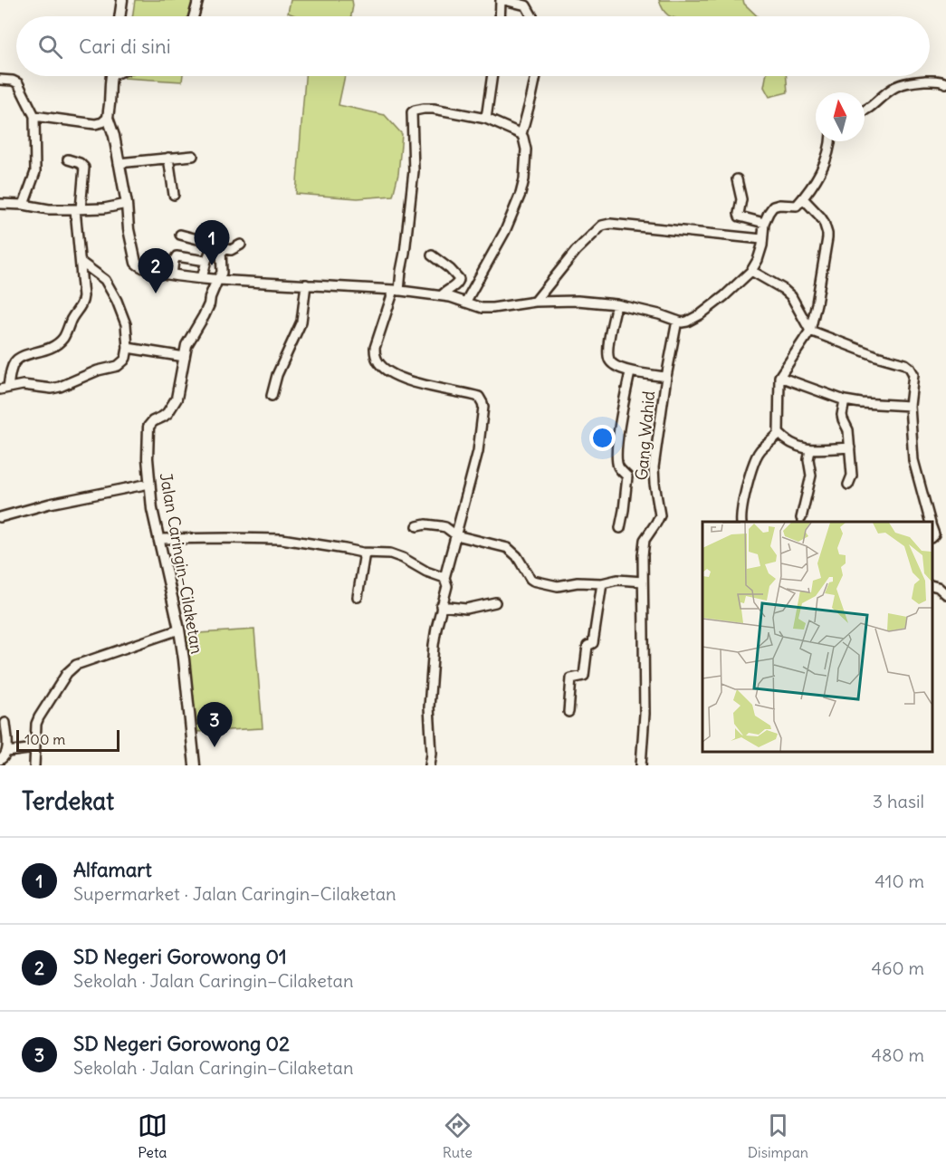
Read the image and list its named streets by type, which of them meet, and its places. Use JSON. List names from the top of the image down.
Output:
{
  "streets": {
    "street": ["Gang Wahid", "Jalan Caringin–Cilaketan"]
  },
  "scale_bar": "100 m",
  "north": "top",
  "page": {
    "search": "Cari di sini",
    "pins": ["1", "2", "3"],
    "scale": "100 m",
    "heading": ["Terdekat", "3 hasil"],
    "list": [
      {
        "mark": "1",
        "name": "Alfamart",
        "note": "Supermarket · Jalan Caringin–Cilaketan",
        "value": "410 m"
      },
      {
        "mark": "2",
        "name": "SD Negeri Gorowong 01",
        "note": "Sekolah · Jalan Caringin–Cilaketan",
        "value": "460 m"
      },
      {
        "mark": "3",
        "name": "SD Negeri Gorowong 02",
        "note": "Sekolah · Jalan Caringin–Cilaketan",
        "value": "480 m"
      }
    ],
    "nav": ["Peta", "Rute", "Disimpan"]
  }
}
